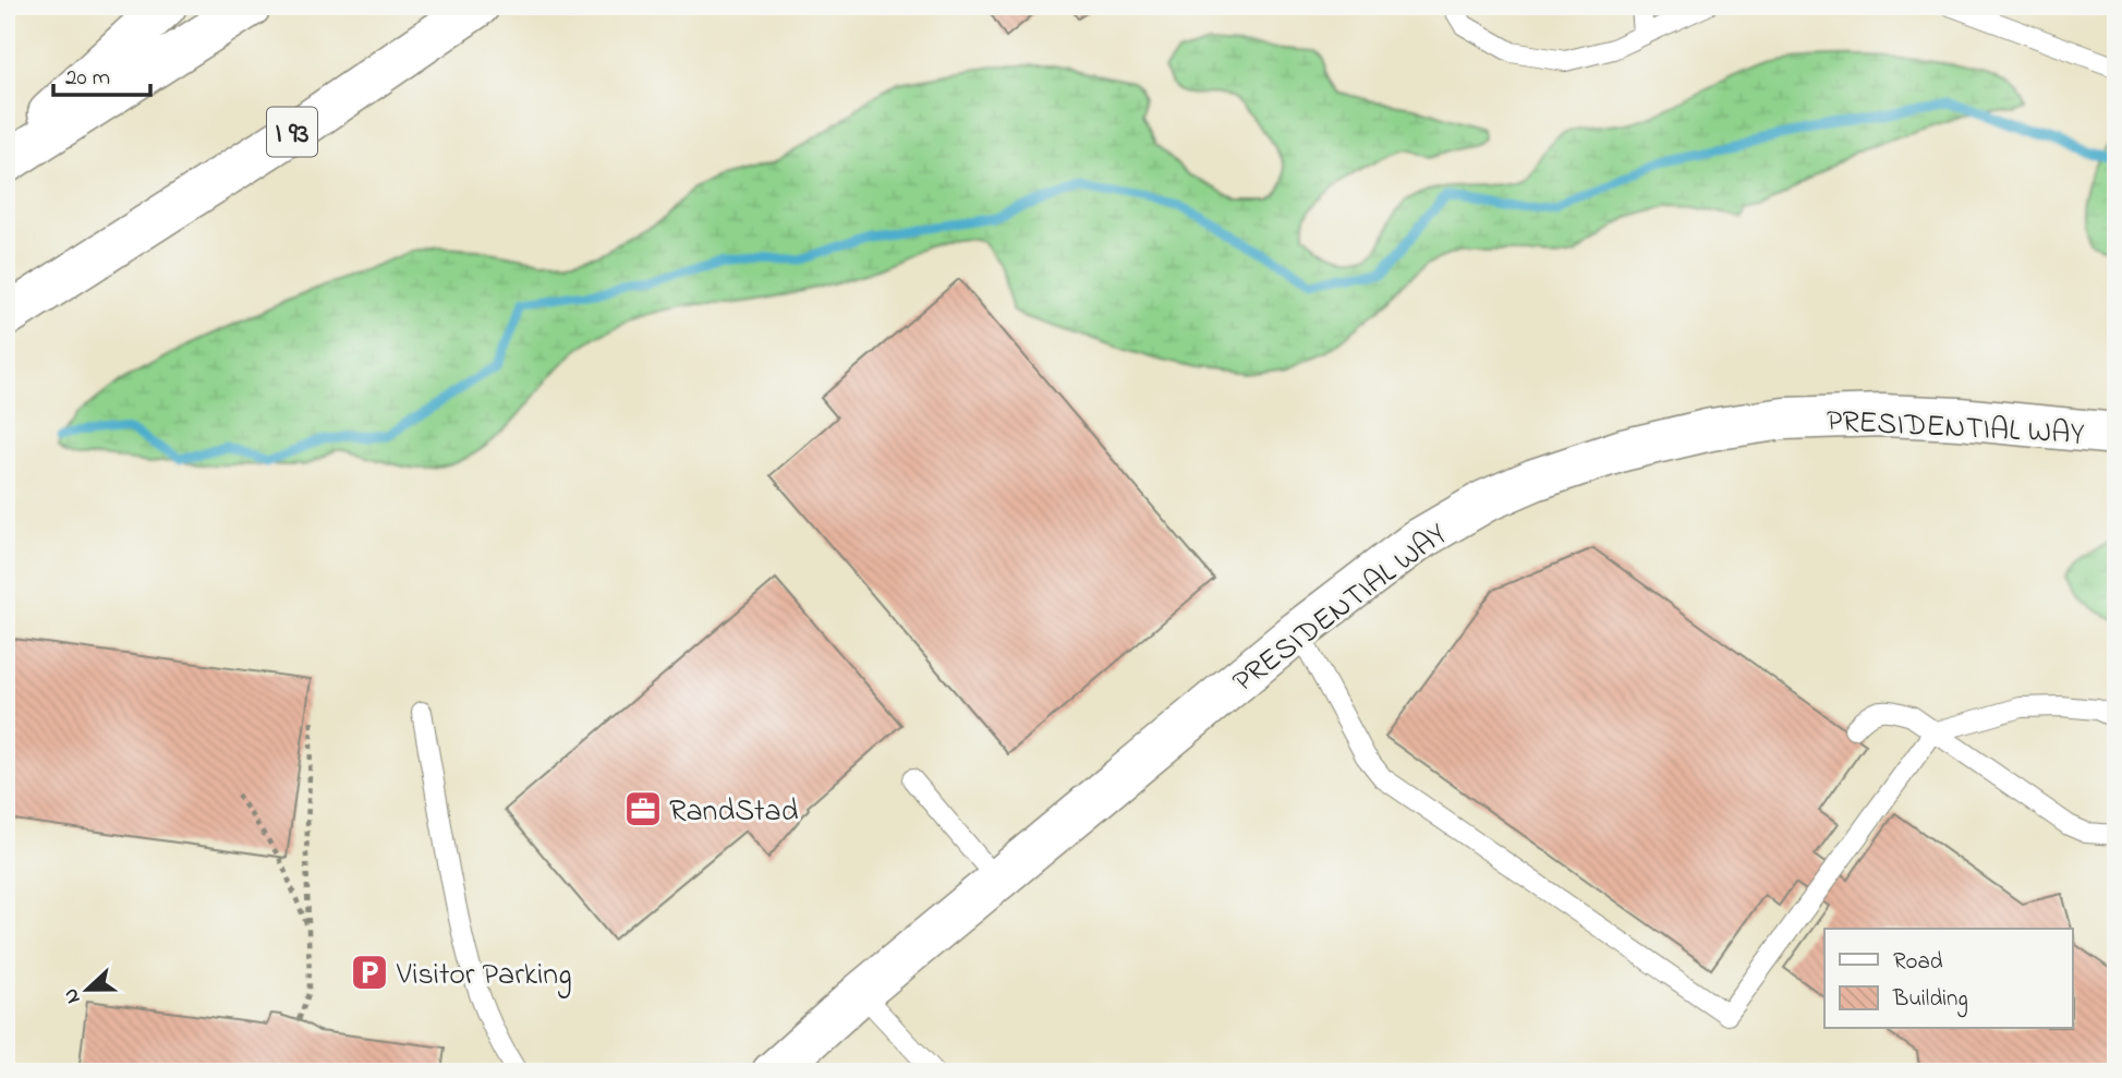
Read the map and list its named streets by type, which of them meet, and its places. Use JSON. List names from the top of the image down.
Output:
{
  "streets": {
    "main road": ["I 93", "PRESIDENTIAL WAY"]
  },
  "places": {
    "office": ["RandStad"],
    "parking": ["Visitor Parking"]
  },
  "legend": ["Road", "Building"],
  "scale_bar": "20 m",
  "north": "left"
}
